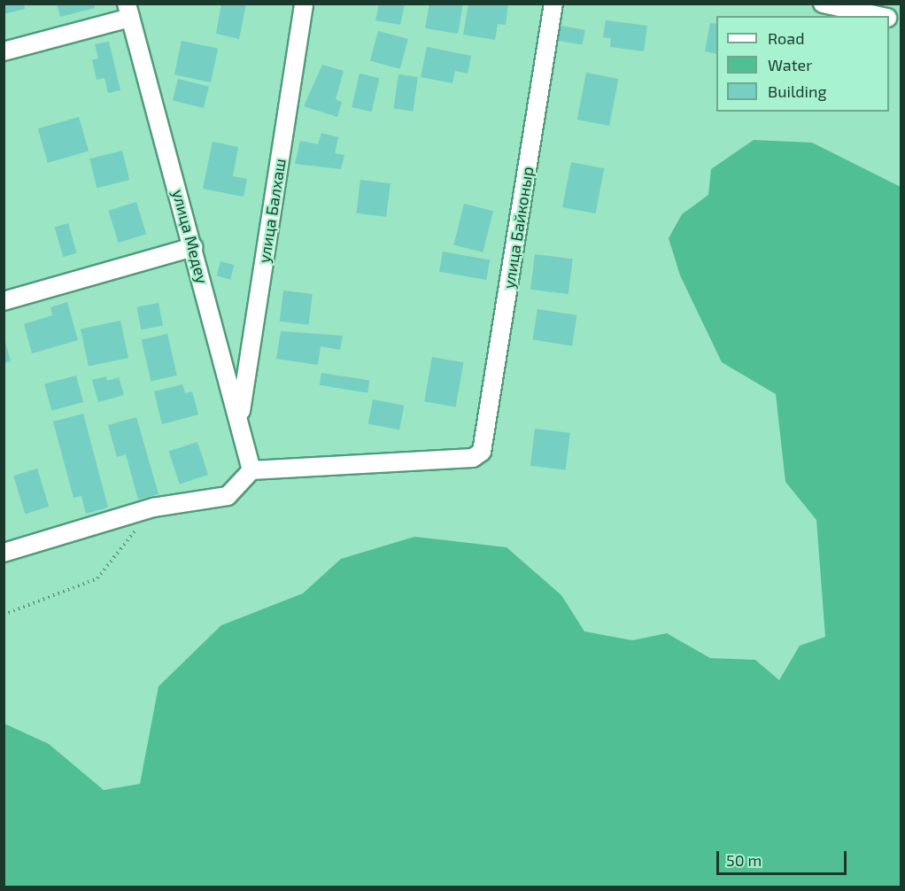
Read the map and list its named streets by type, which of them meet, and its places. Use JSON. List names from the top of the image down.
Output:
{
  "streets": {
    "street": ["улица Балхаш", "улица Байконыр", "улица Медеу"]
  },
  "crossings": [
    ["улица Балхаш", "улица Медеу"],
    ["улица Байконыр", "улица Медеу"]
  ],
  "legend": ["Road", "Water", "Building"],
  "scale_bar": "50 m"
}
